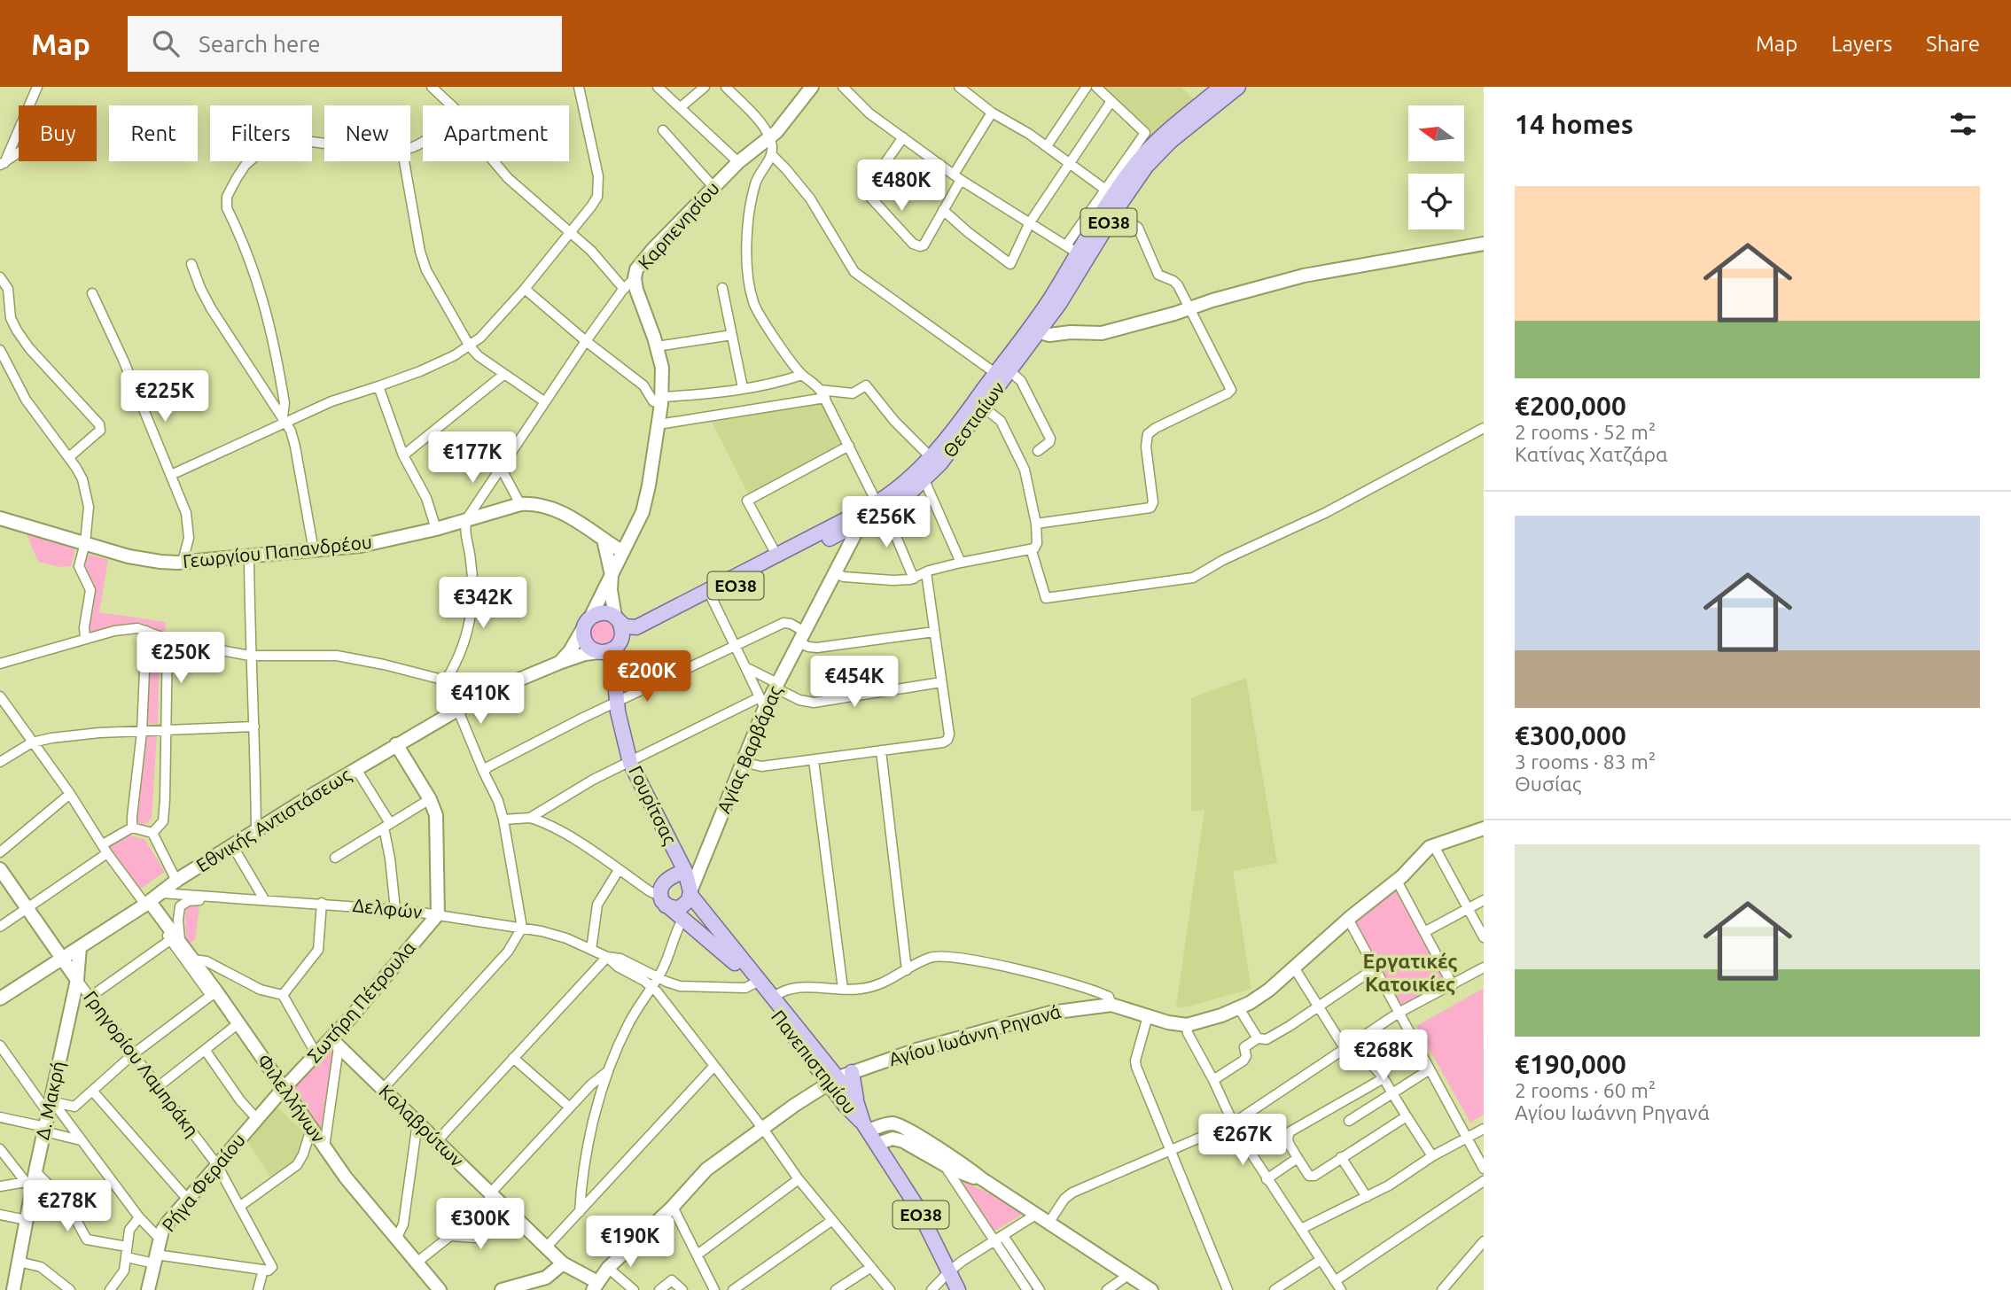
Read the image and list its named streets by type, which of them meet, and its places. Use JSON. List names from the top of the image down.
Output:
{
  "streets": {
    "main road": [
      "ΕΟ38",
      "Θεστιαίων",
      "Γουρίτσας",
      "Πανεπιστημίου"
    ],
    "street": [
      "Καρπενησίου",
      "Γεωργίου Παπανδρέου",
      "Αγίας Βαρβάρας",
      "Εθνικής Αντιστάσεως",
      "Δελφών",
      "Σωτήρη Πέτρουλα",
      "Αγίου Ιωάννη Ρηγανά",
      "Γρηγορίου Λαμπράκη",
      "Φιλελλήνων",
      "Δ. Μακρή",
      "Καλαβρύτων",
      "Ρήγα Φεραίου"
    ]
  },
  "crossings": [
    ["ΕΟ38", "Καρπενησίου"],
    ["ΕΟ38", "Θεστιαίων"],
    ["ΕΟ38", "Γουρίτσας"],
    ["ΕΟ38", "Εθνικής Αντιστάσεως"],
    ["ΕΟ38", "Πανεπιστημίου"],
    ["Καρπενησίου", "Θεστιαίων"],
    ["Καρπενησίου", "Γουρίτσας"],
    ["Καρπενησίου", "Εθνικής Αντιστάσεως"],
    ["Θεστιαίων", "Αγίας Βαρβάρας"],
    ["Θεστιαίων", "Γουρίτσας"],
    ["Θεστιαίων", "Εθνικής Αντιστάσεως"],
    ["Αγίας Βαρβάρας", "Γουρίτσας"],
    ["Αγίας Βαρβάρας", "Πανεπιστημίου"],
    ["Γουρίτσας", "Εθνικής Αντιστάσεως"],
    ["Γουρίτσας", "Πανεπιστημίου"],
    ["Εθνικής Αντιστάσεως", "Δελφών"],
    ["Εθνικής Αντιστάσεως", "Γρηγορίου Λαμπράκη"],
    ["Εθνικής Αντιστάσεως", "Φιλελλήνων"],
    ["Εθνικής Αντιστάσεως", "Δ. Μακρή"],
    ["Δελφών", "Σωτήρη Πέτρουλα"],
    ["Δελφών", "Πανεπιστημίου"],
    ["Σωτήρη Πέτρουλα", "Φιλελλήνων"],
    ["Σωτήρη Πέτρουλα", "Καλαβρύτων"],
    ["Σωτήρη Πέτρουλα", "Ρήγα Φεραίου"],
    ["Αγίου Ιωάννη Ρηγανά", "Πανεπιστημίου"],
    ["Αγίου Ιωάννη Ρηγανά", "Καλαβρύτων"],
    ["Γρηγορίου Λαμπράκη", "Δ. Μακρή"],
    ["Γρηγορίου Λαμπράκη", "Ρήγα Φεραίου"],
    ["Φιλελλήνων", "Ρήγα Φεραίου"]
  ],
  "districts": ["Εργατικές Κατοικίες"],
  "north": "left",
  "page": {
    "header": "Map",
    "search": "Search here",
    "nav": ["Map", "Layers", "Share"],
    "heading": "14 homes",
    "chip": [
      "Buy",
      "Rent",
      "Filters",
      "New",
      "Apartment"
    ],
    "price": [
      "€480K",
      "€225K",
      "€177K",
      "€256K",
      "€342K",
      "€250K",
      "€200K",
      "€454K",
      "€410K",
      "€268K",
      "€267K",
      "€278K",
      "€300K",
      "€190K"
    ],
    "list": [
      {
        "name": "€200,000",
        "note": "2 rooms · 52 m² · Κατίνας Χατζάρα"
      },
      {
        "name": "€300,000",
        "note": "3 rooms · 83 m² · Θυσίας"
      },
      {
        "name": "€190,000",
        "note": "2 rooms · 60 m² · Αγίου Ιωάννη Ρηγανά"
      }
    ]
  }
}
